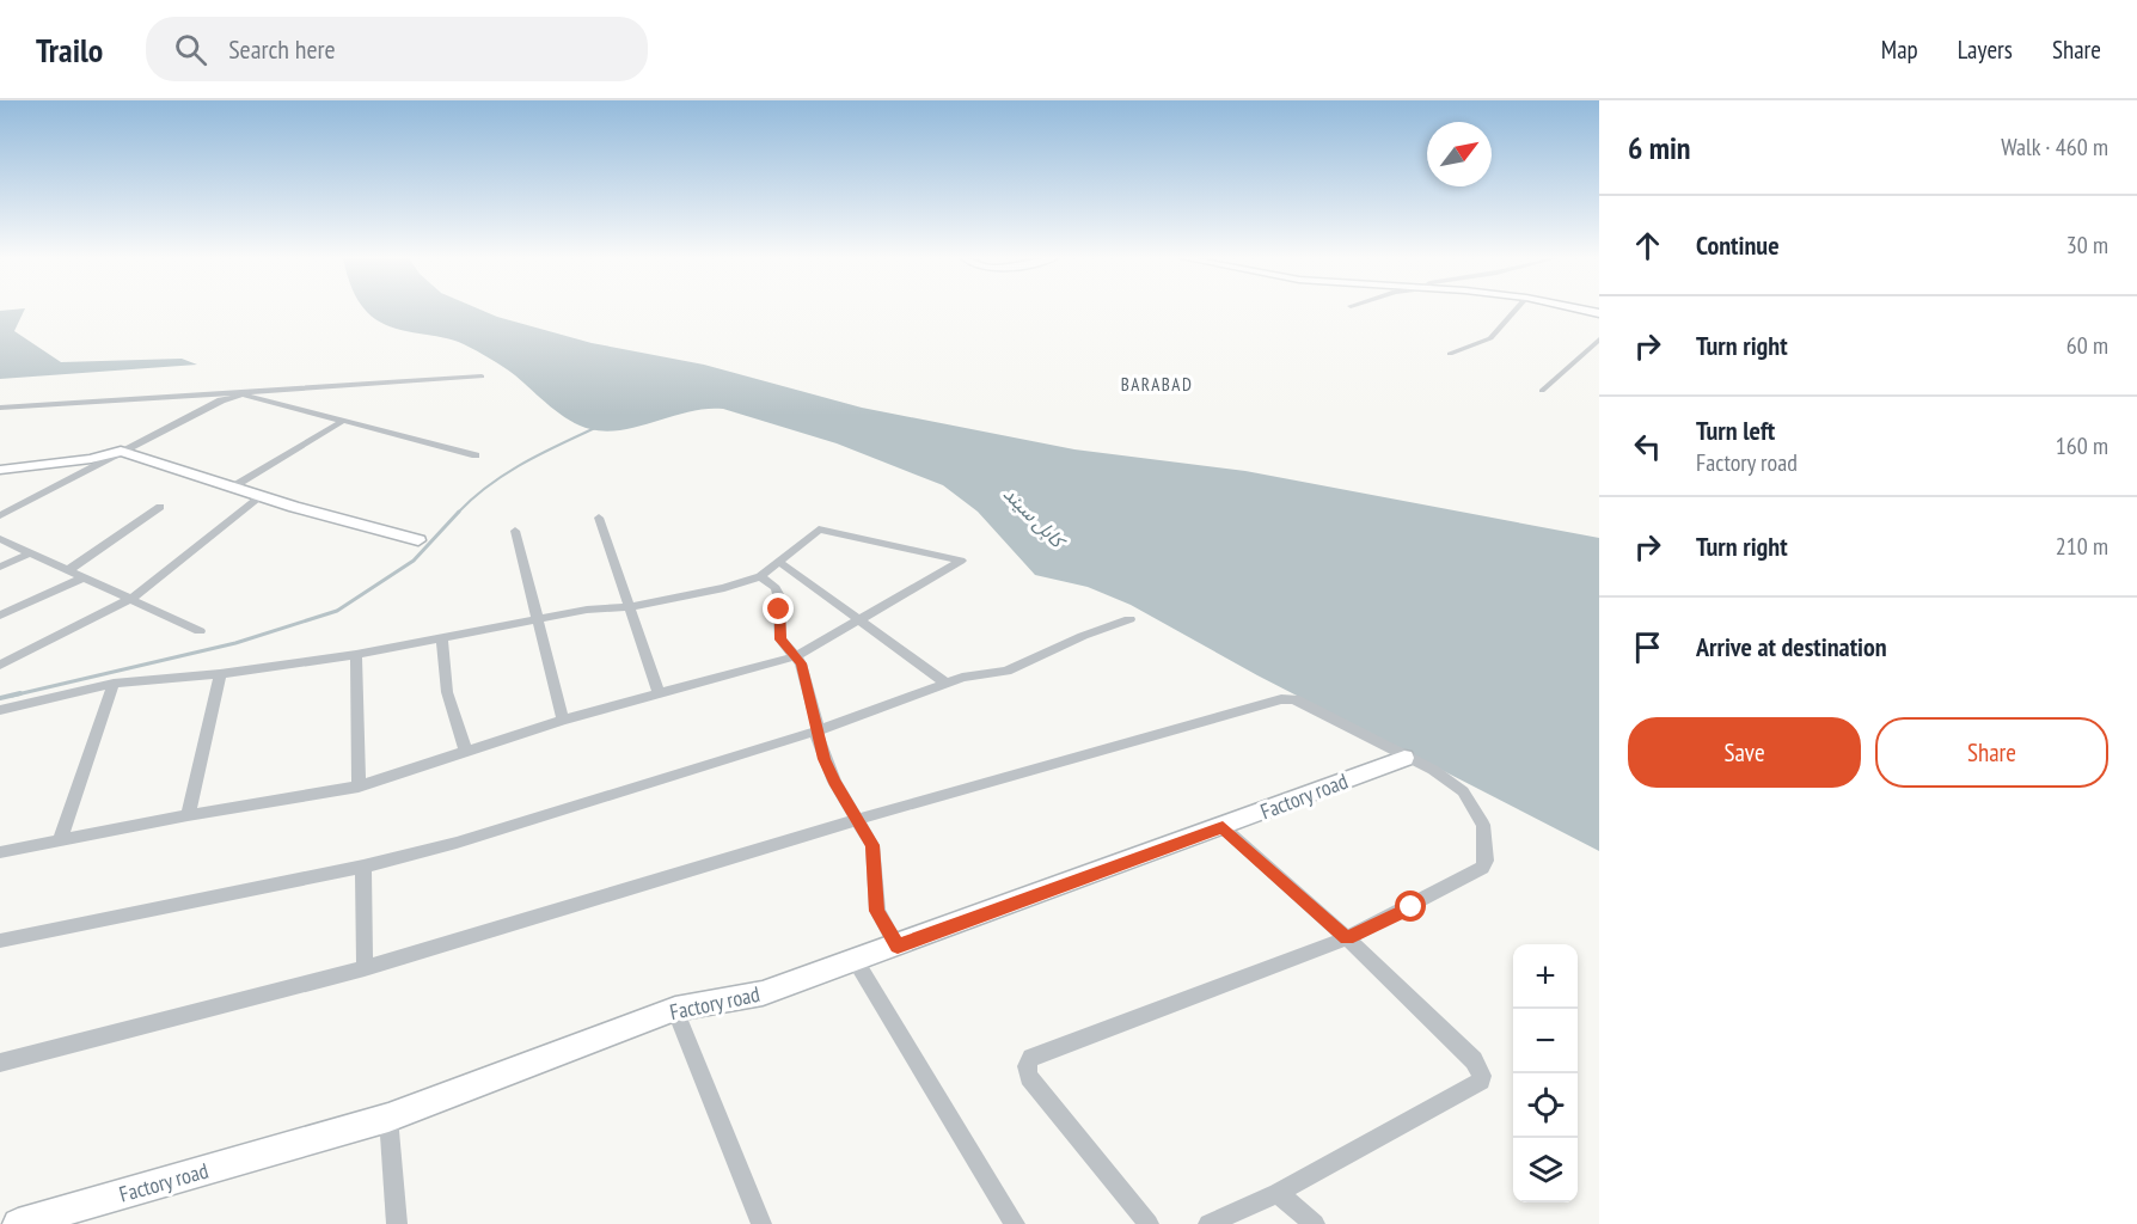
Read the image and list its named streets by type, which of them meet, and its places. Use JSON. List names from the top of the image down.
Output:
{
  "streets": {
    "street": ["Factory road"]
  },
  "districts": ["BARABAD"],
  "water": ["کابل سيند"],
  "north": "top right",
  "page": {
    "header": "Trailo",
    "search": "Search here",
    "nav": ["Map", "Layers", "Share"],
    "heading": ["6 min", "Walk · 460 m"],
    "list": [
      ["Continue", "30 m"],
      ["Turn right", "60 m"],
      ["Turn left", "Factory road", "160 m"],
      ["Turn right", "210 m"],
      "Arrive at destination"
    ],
    "buttons": ["Save", "Share"],
    "map_buttons": ["+", "−"]
  }
}
